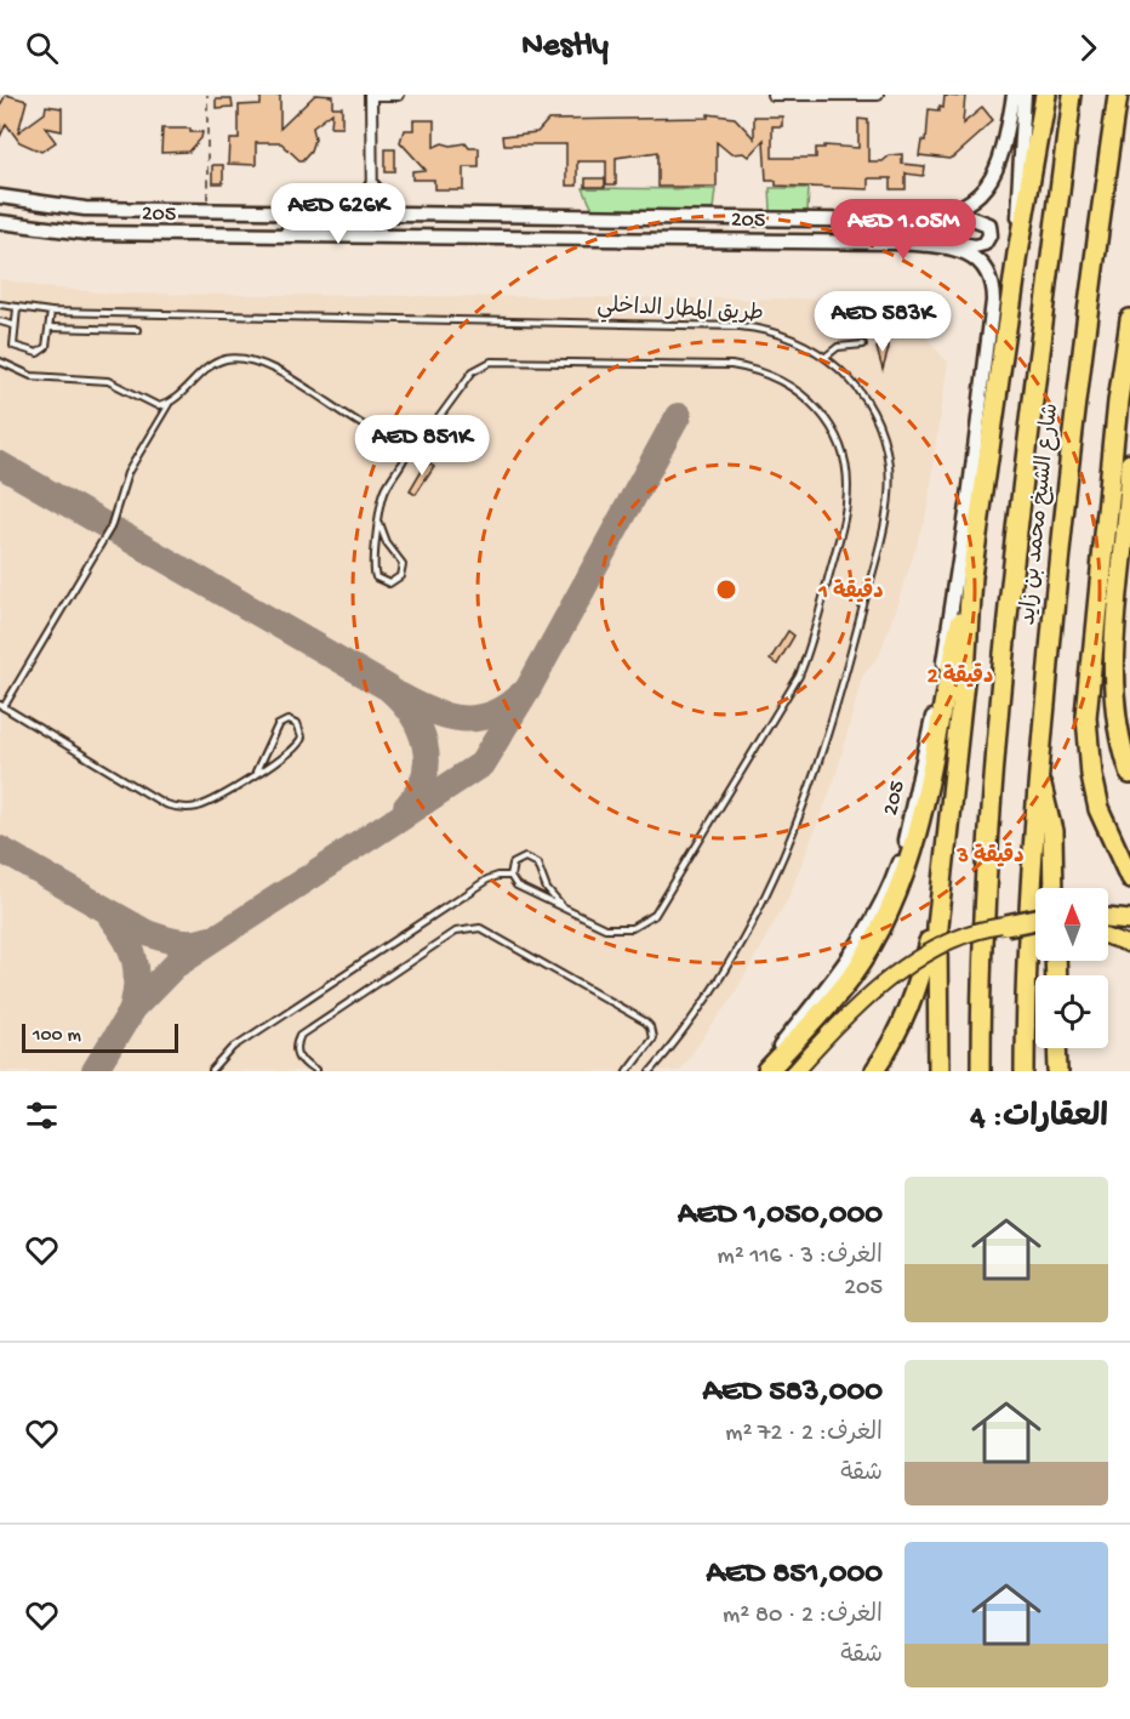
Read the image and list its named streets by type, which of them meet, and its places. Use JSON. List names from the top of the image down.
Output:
{
  "streets": {
    "highway": ["شارع الشيخ محمد بن زايد"],
    "street": ["205"],
    "lane": ["طريق المطار الداخلي"]
  },
  "scale_bar": "100 m",
  "north": "top",
  "page": {
    "header": "Nestly",
    "price": [
      "AED 626K",
      "AED 1.05M",
      "AED 583K",
      "AED 851K"
    ],
    "scale": "100 m",
    "heading": "العقارات: 4",
    "list": [
      {
        "name": "AED 1,050,000",
        "note": "الغرف: 3 · 116 m² · 205"
      },
      {
        "name": "AED 583,000",
        "note": "الغرف: 2 · 72 m² · شقة"
      },
      {
        "name": "AED 851,000",
        "note": "الغرف: 2 · 80 m² · شقة"
      }
    ]
  },
  "rings": ["1 دقيقة", "2 دقيقة", "3 دقيقة"]
}
